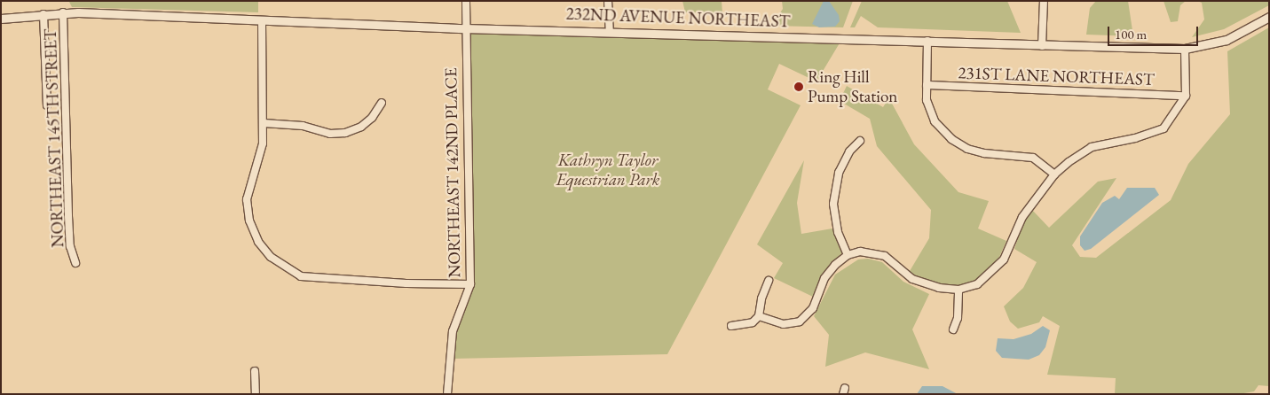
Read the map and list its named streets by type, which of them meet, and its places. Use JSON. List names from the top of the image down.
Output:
{
  "streets": {
    "street": [
      "232ND AVENUE NORTHEAST",
      "231ST LANE NORTHEAST",
      "NORTHEAST 145TH STREET",
      "NORTHEAST 142ND PLACE"
    ]
  },
  "crossings": [
    ["232ND AVENUE NORTHEAST", "NORTHEAST 145TH STREET"],
    ["232ND AVENUE NORTHEAST", "NORTHEAST 142ND PLACE"]
  ],
  "parks": ["Kathryn Taylor Equestrian Park"],
  "places": ["Ring Hill Pump Station"],
  "scale_bar": "100 m"
}
